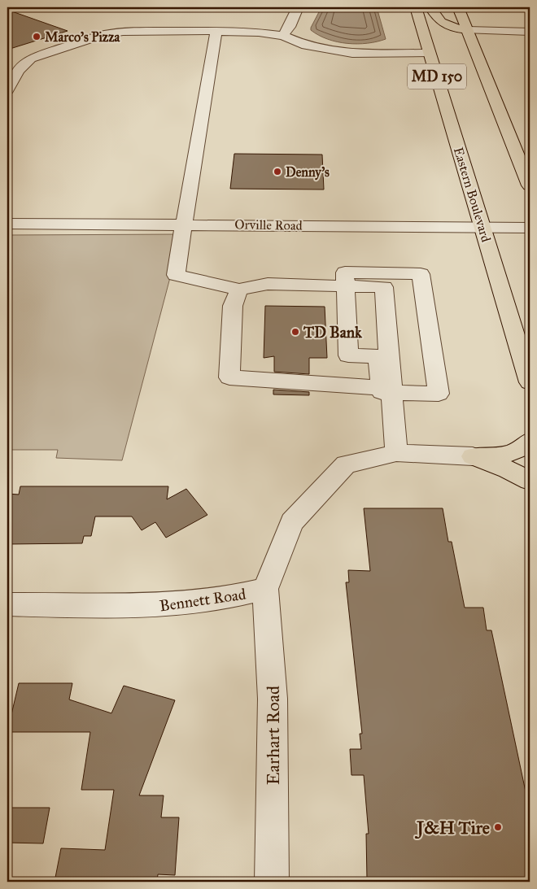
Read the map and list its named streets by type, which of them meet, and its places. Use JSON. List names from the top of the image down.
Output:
{
  "streets": {
    "main road": ["MD 150", "Eastern Boulevard"],
    "street": ["Orville Road", "Bennett Road", "Earhart Road"]
  },
  "crossings": [
    ["Eastern Boulevard", "Orville Road"],
    ["Bennett Road", "Earhart Road"]
  ],
  "places": [
    "Marco's Pizza",
    "Denny's",
    "TD Bank",
    "J&H Tire"
  ]
}
